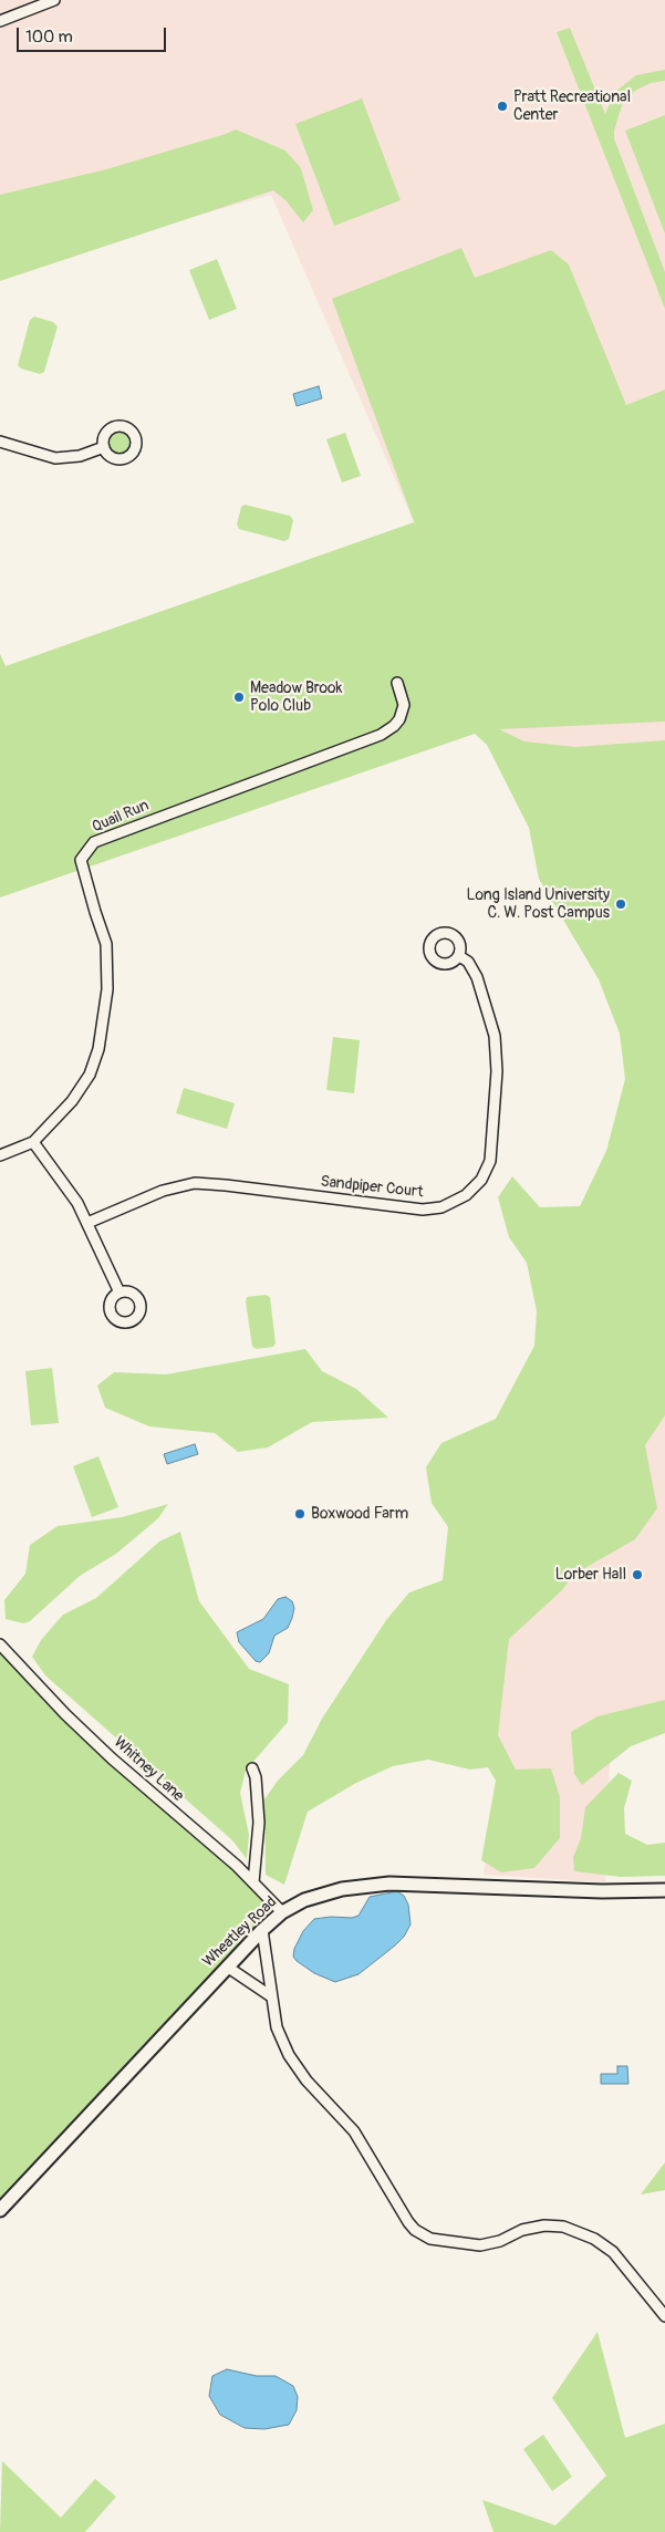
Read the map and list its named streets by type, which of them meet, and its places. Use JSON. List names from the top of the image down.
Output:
{
  "streets": {
    "main road": ["Wheatley Road"],
    "street": ["Quail Run", "Sandpiper Court", "Whitney Lane"]
  },
  "crossings": [
    ["Whitney Lane", "Wheatley Road"]
  ],
  "places": [
    "Pratt Recreational Center",
    "Meadow Brook Polo Club",
    "Long Island University C. W. Post Campus",
    "Boxwood Farm",
    "Lorber Hall"
  ],
  "scale_bar": "100 m"
}
